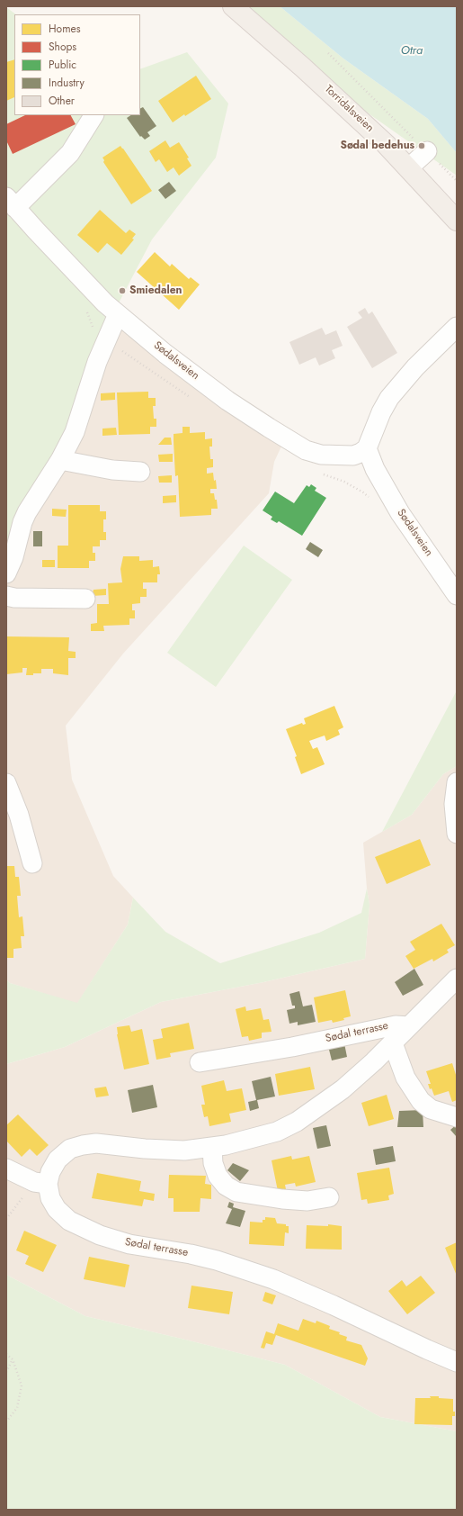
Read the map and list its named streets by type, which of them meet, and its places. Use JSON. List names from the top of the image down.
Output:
{
  "streets": {
    "main road": ["Torridalsveien"],
    "street": ["Sødalsveien", "Sødal terrasse"]
  },
  "water": ["Otra"],
  "places": ["Sødal bedehus", "Smiedalen"],
  "legend": [
    "Homes",
    "Shops",
    "Public",
    "Industry",
    "Other"
  ]
}
